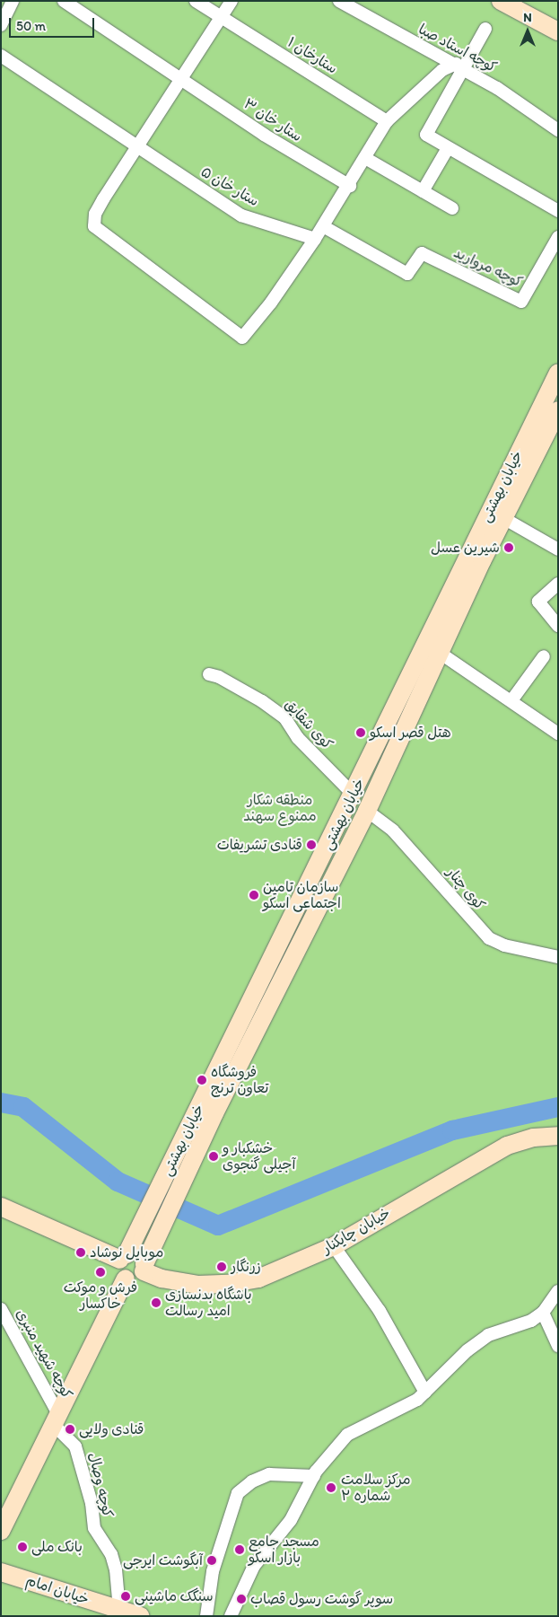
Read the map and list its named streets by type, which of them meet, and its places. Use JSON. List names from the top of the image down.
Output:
{
  "streets": {
    "main road": ["خیابان بهشتی", "خیابان چایکنار", "خیابان امام"],
    "street": [
      "کوچه استاد صبا",
      "ستارخان ۱",
      "ستار خان ۳",
      "ستار خان ۵",
      "کوچه مروارید",
      "کوی شقایق",
      "کوی چنار",
      "کوچه شهید منبری",
      "کوچه وصال"
    ]
  },
  "crossings": [
    ["خیابان بهشتی", "کوی شقایق"],
    ["خیابان بهشتی", "کوی چنار"],
    ["خیابان بهشتی", "خیابان چایکنار"],
    ["کوچه شهید منبری", "کوچه وصال"],
    ["کوچه وصال", "خیابان امام"]
  ],
  "parks": ["منطقه شکار ممنوع سهند"],
  "places": [
    "شیرین عسل",
    "هتل قصر اسکو",
    "قنادی تشریفات",
    "سازمان تامین اجتماعی اسکو",
    "فروشگاه تعاون ترنج",
    "خشکبار و آجیلی گنجوی",
    "موبایل نوشاد",
    "زرنگار",
    "فرش و موکت خاکسار",
    "باشگاه بدنسازی امید رسالت",
    "قنادی ولایی",
    "مرکز سلامت شماره ۲",
    "بانک ملی",
    "مسجد جامع بازار اسکو",
    "آبگوشت ایرجی",
    "سنگک ماشینی",
    "سوپر گوشت رسول قصاب"
  ],
  "scale_bar": "50 m",
  "north": "top"
}
